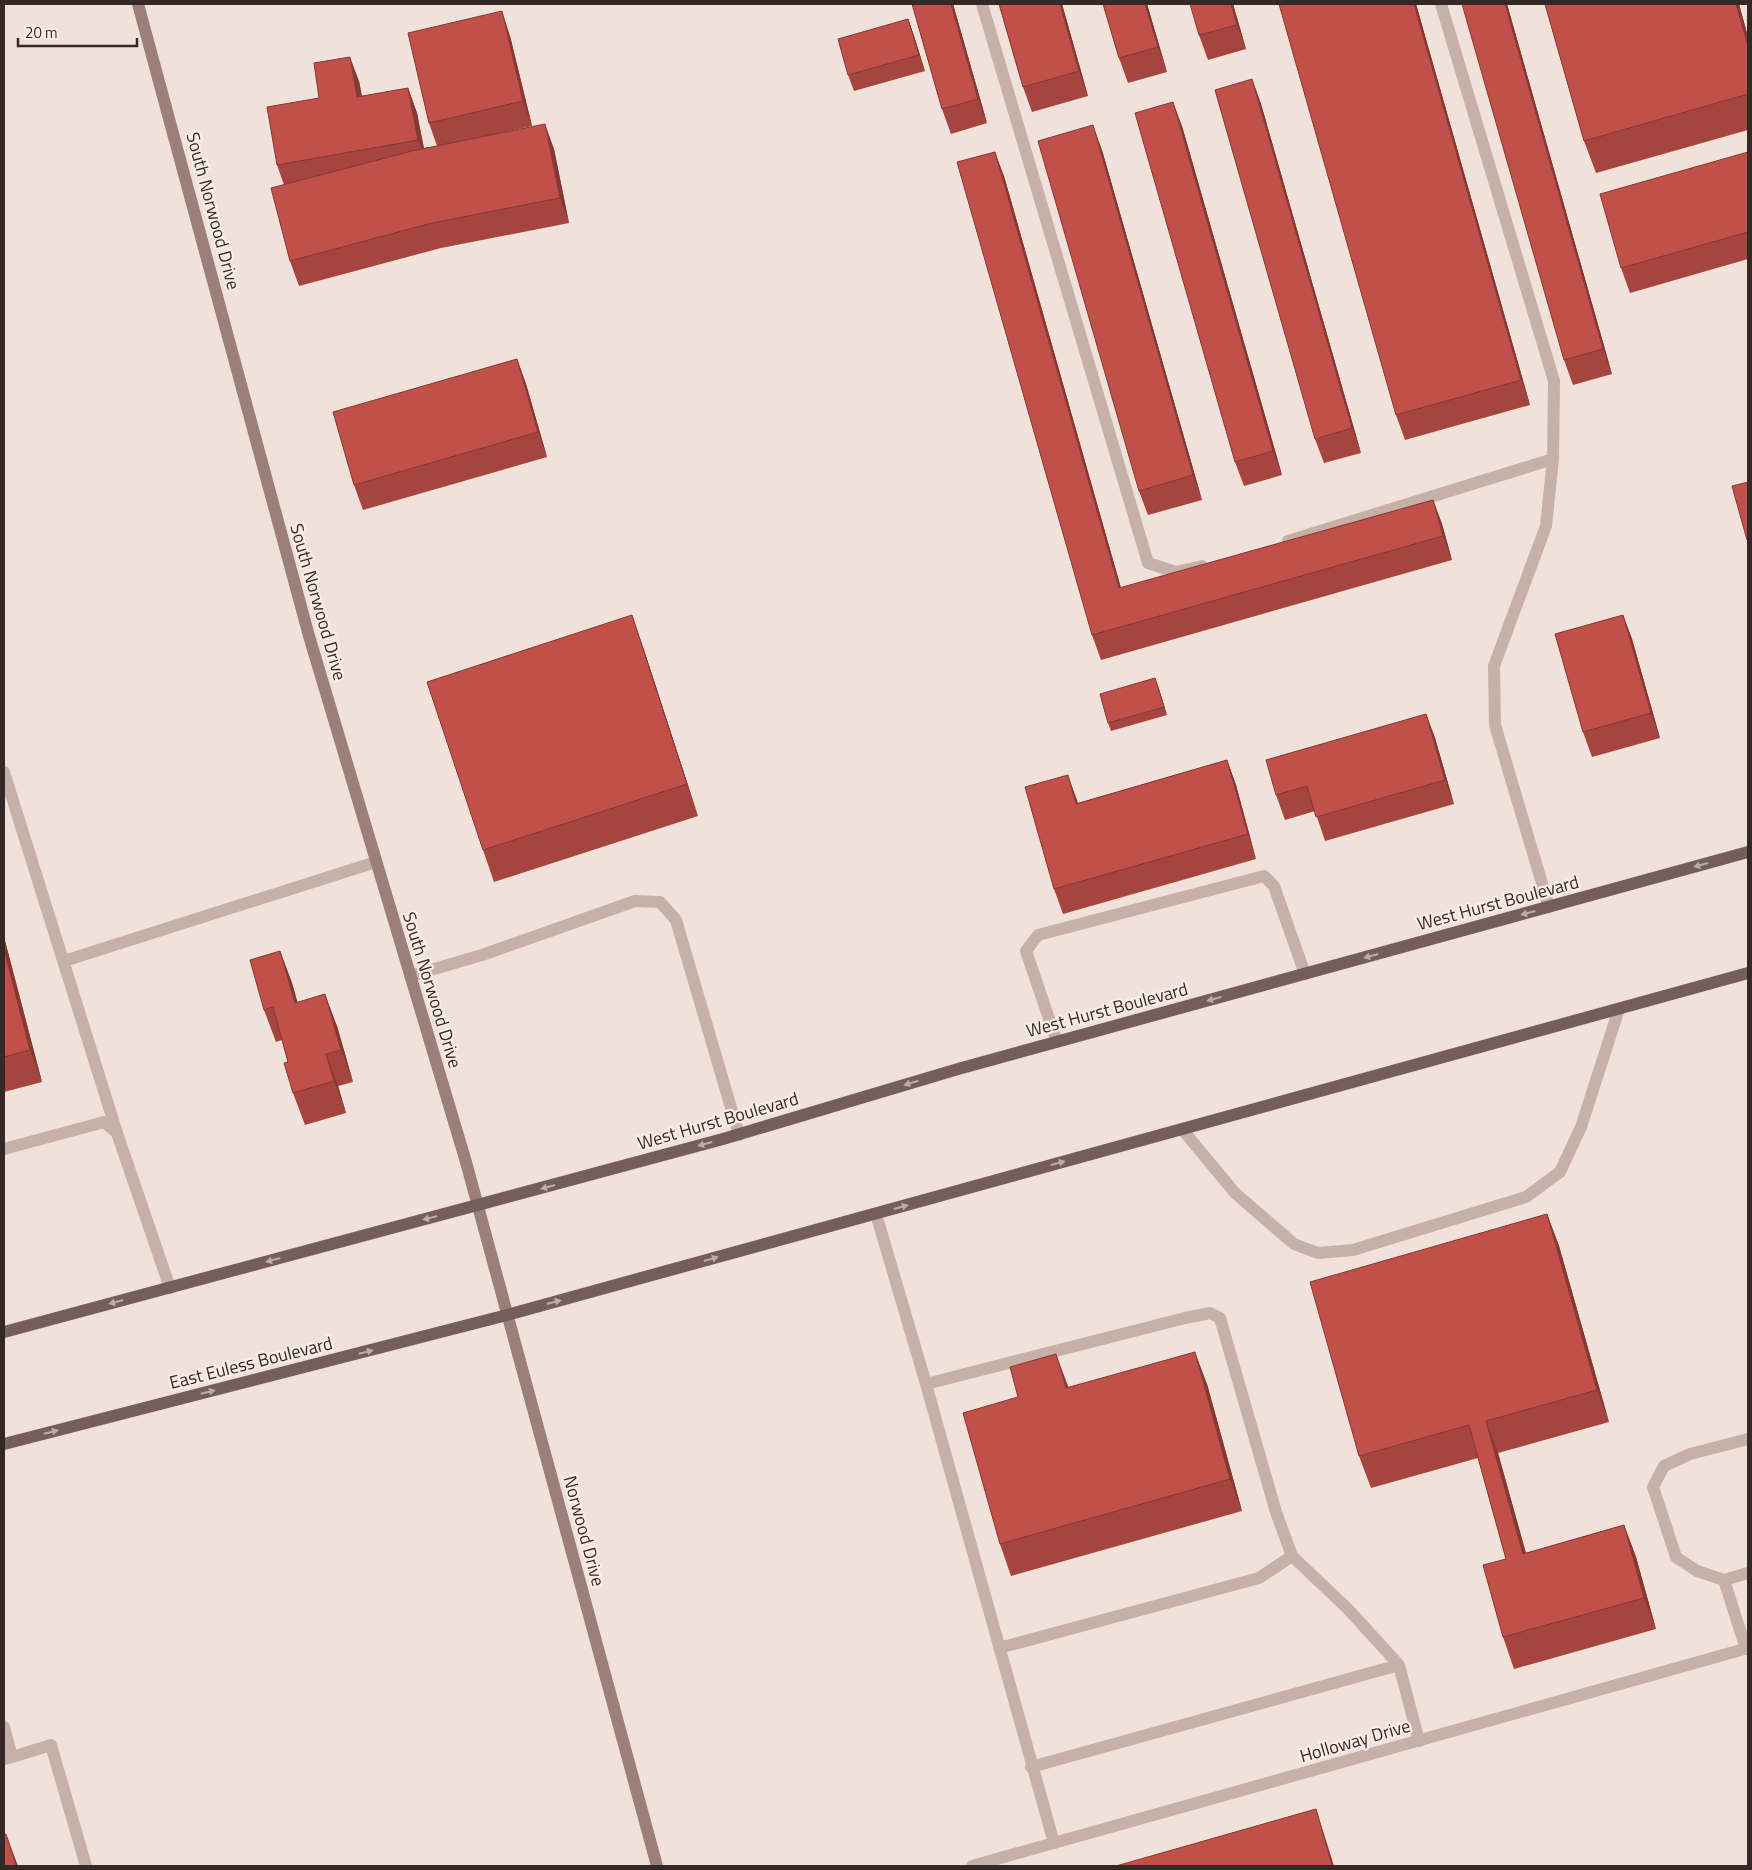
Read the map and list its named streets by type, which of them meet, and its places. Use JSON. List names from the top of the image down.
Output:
{
  "streets": {
    "main road": [
      "South Norwood Drive",
      "West Hurst Boulevard",
      "East Euless Boulevard",
      "Norwood Drive"
    ],
    "street": ["Holloway Drive"]
  },
  "crossings": [
    ["South Norwood Drive", "West Hurst Boulevard"],
    ["South Norwood Drive", "Norwood Drive"],
    ["West Hurst Boulevard", "Norwood Drive"],
    ["East Euless Boulevard", "Norwood Drive"]
  ],
  "one_way": ["West Hurst Boulevard"],
  "scale_bar": "20 m"
}
